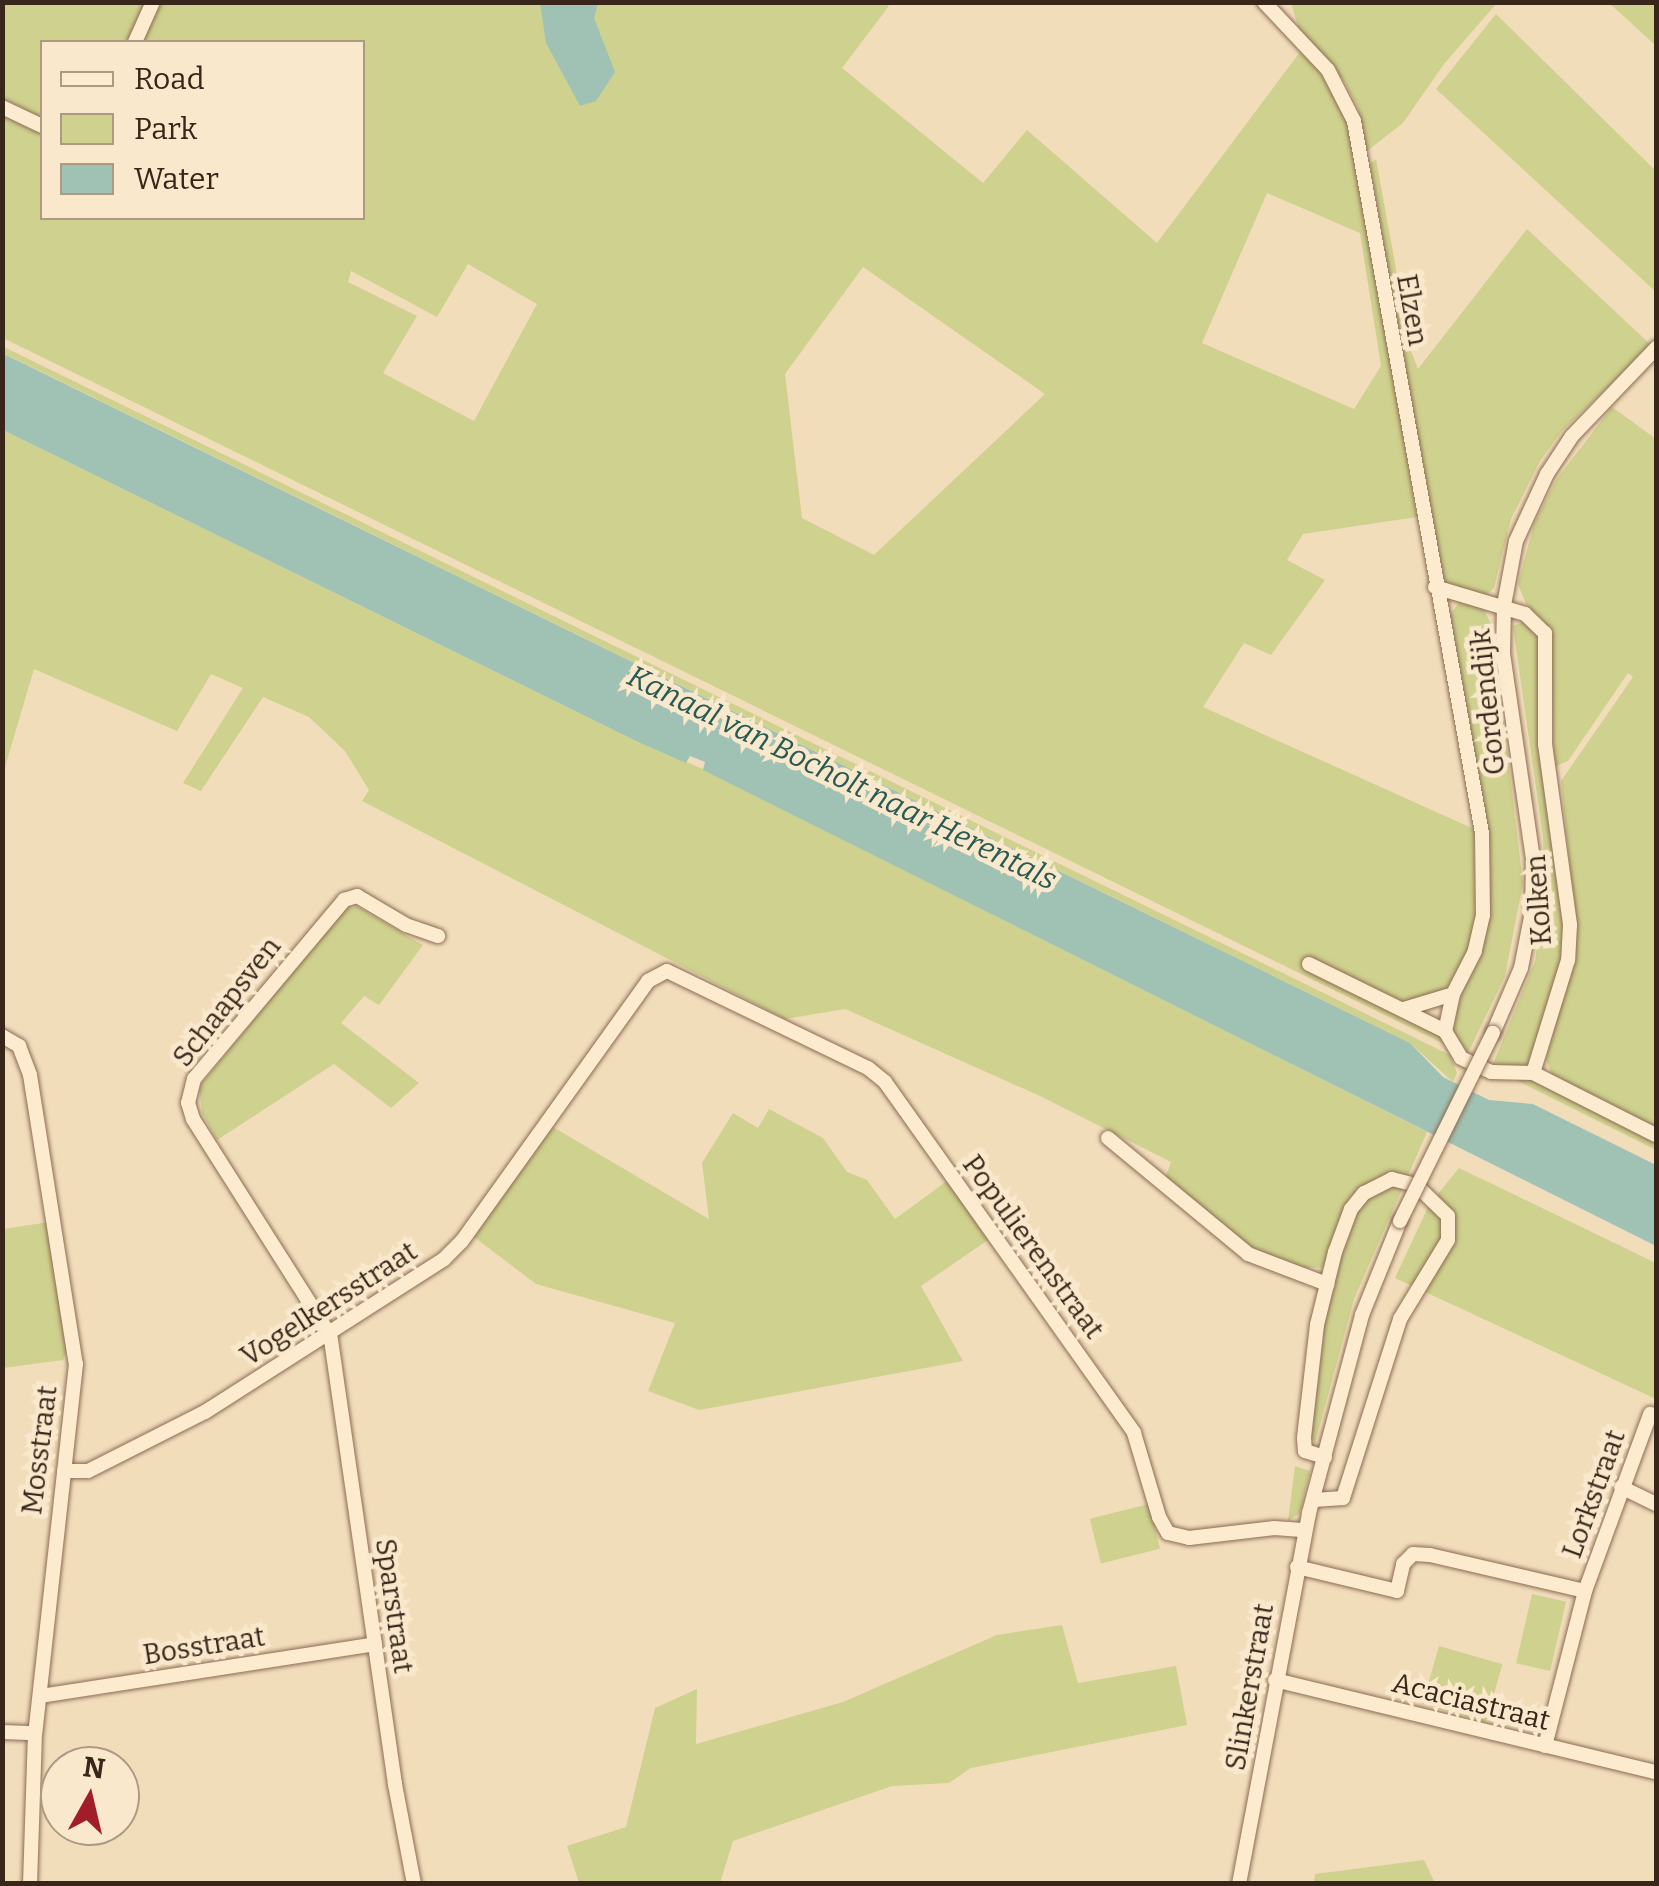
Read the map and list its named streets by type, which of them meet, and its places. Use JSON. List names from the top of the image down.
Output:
{
  "streets": {
    "street": [
      "Elzen",
      "Gordendijk",
      "Kolken",
      "Schaapsven",
      "Populierenstraat",
      "Vogelkersstraat",
      "Mosstraat",
      "Lorkstraat",
      "Sparstraat",
      "Bosstraat",
      "Slinkerstraat",
      "Acaciastraat"
    ]
  },
  "crossings": [
    ["Gordendijk", "Kolken"],
    ["Gordendijk", "Slinkerstraat"],
    ["Schaapsven", "Vogelkersstraat"],
    ["Schaapsven", "Sparstraat"],
    ["Populierenstraat", "Vogelkersstraat"],
    ["Populierenstraat", "Slinkerstraat"],
    ["Vogelkersstraat", "Mosstraat"],
    ["Vogelkersstraat", "Sparstraat"],
    ["Mosstraat", "Bosstraat"],
    ["Lorkstraat", "Slinkerstraat"],
    ["Lorkstraat", "Acaciastraat"],
    ["Sparstraat", "Bosstraat"],
    ["Slinkerstraat", "Acaciastraat"]
  ],
  "water": ["Kanaal van Bocholt naar Herentals"],
  "legend": ["Road", "Park", "Water"],
  "north": "top"
}
